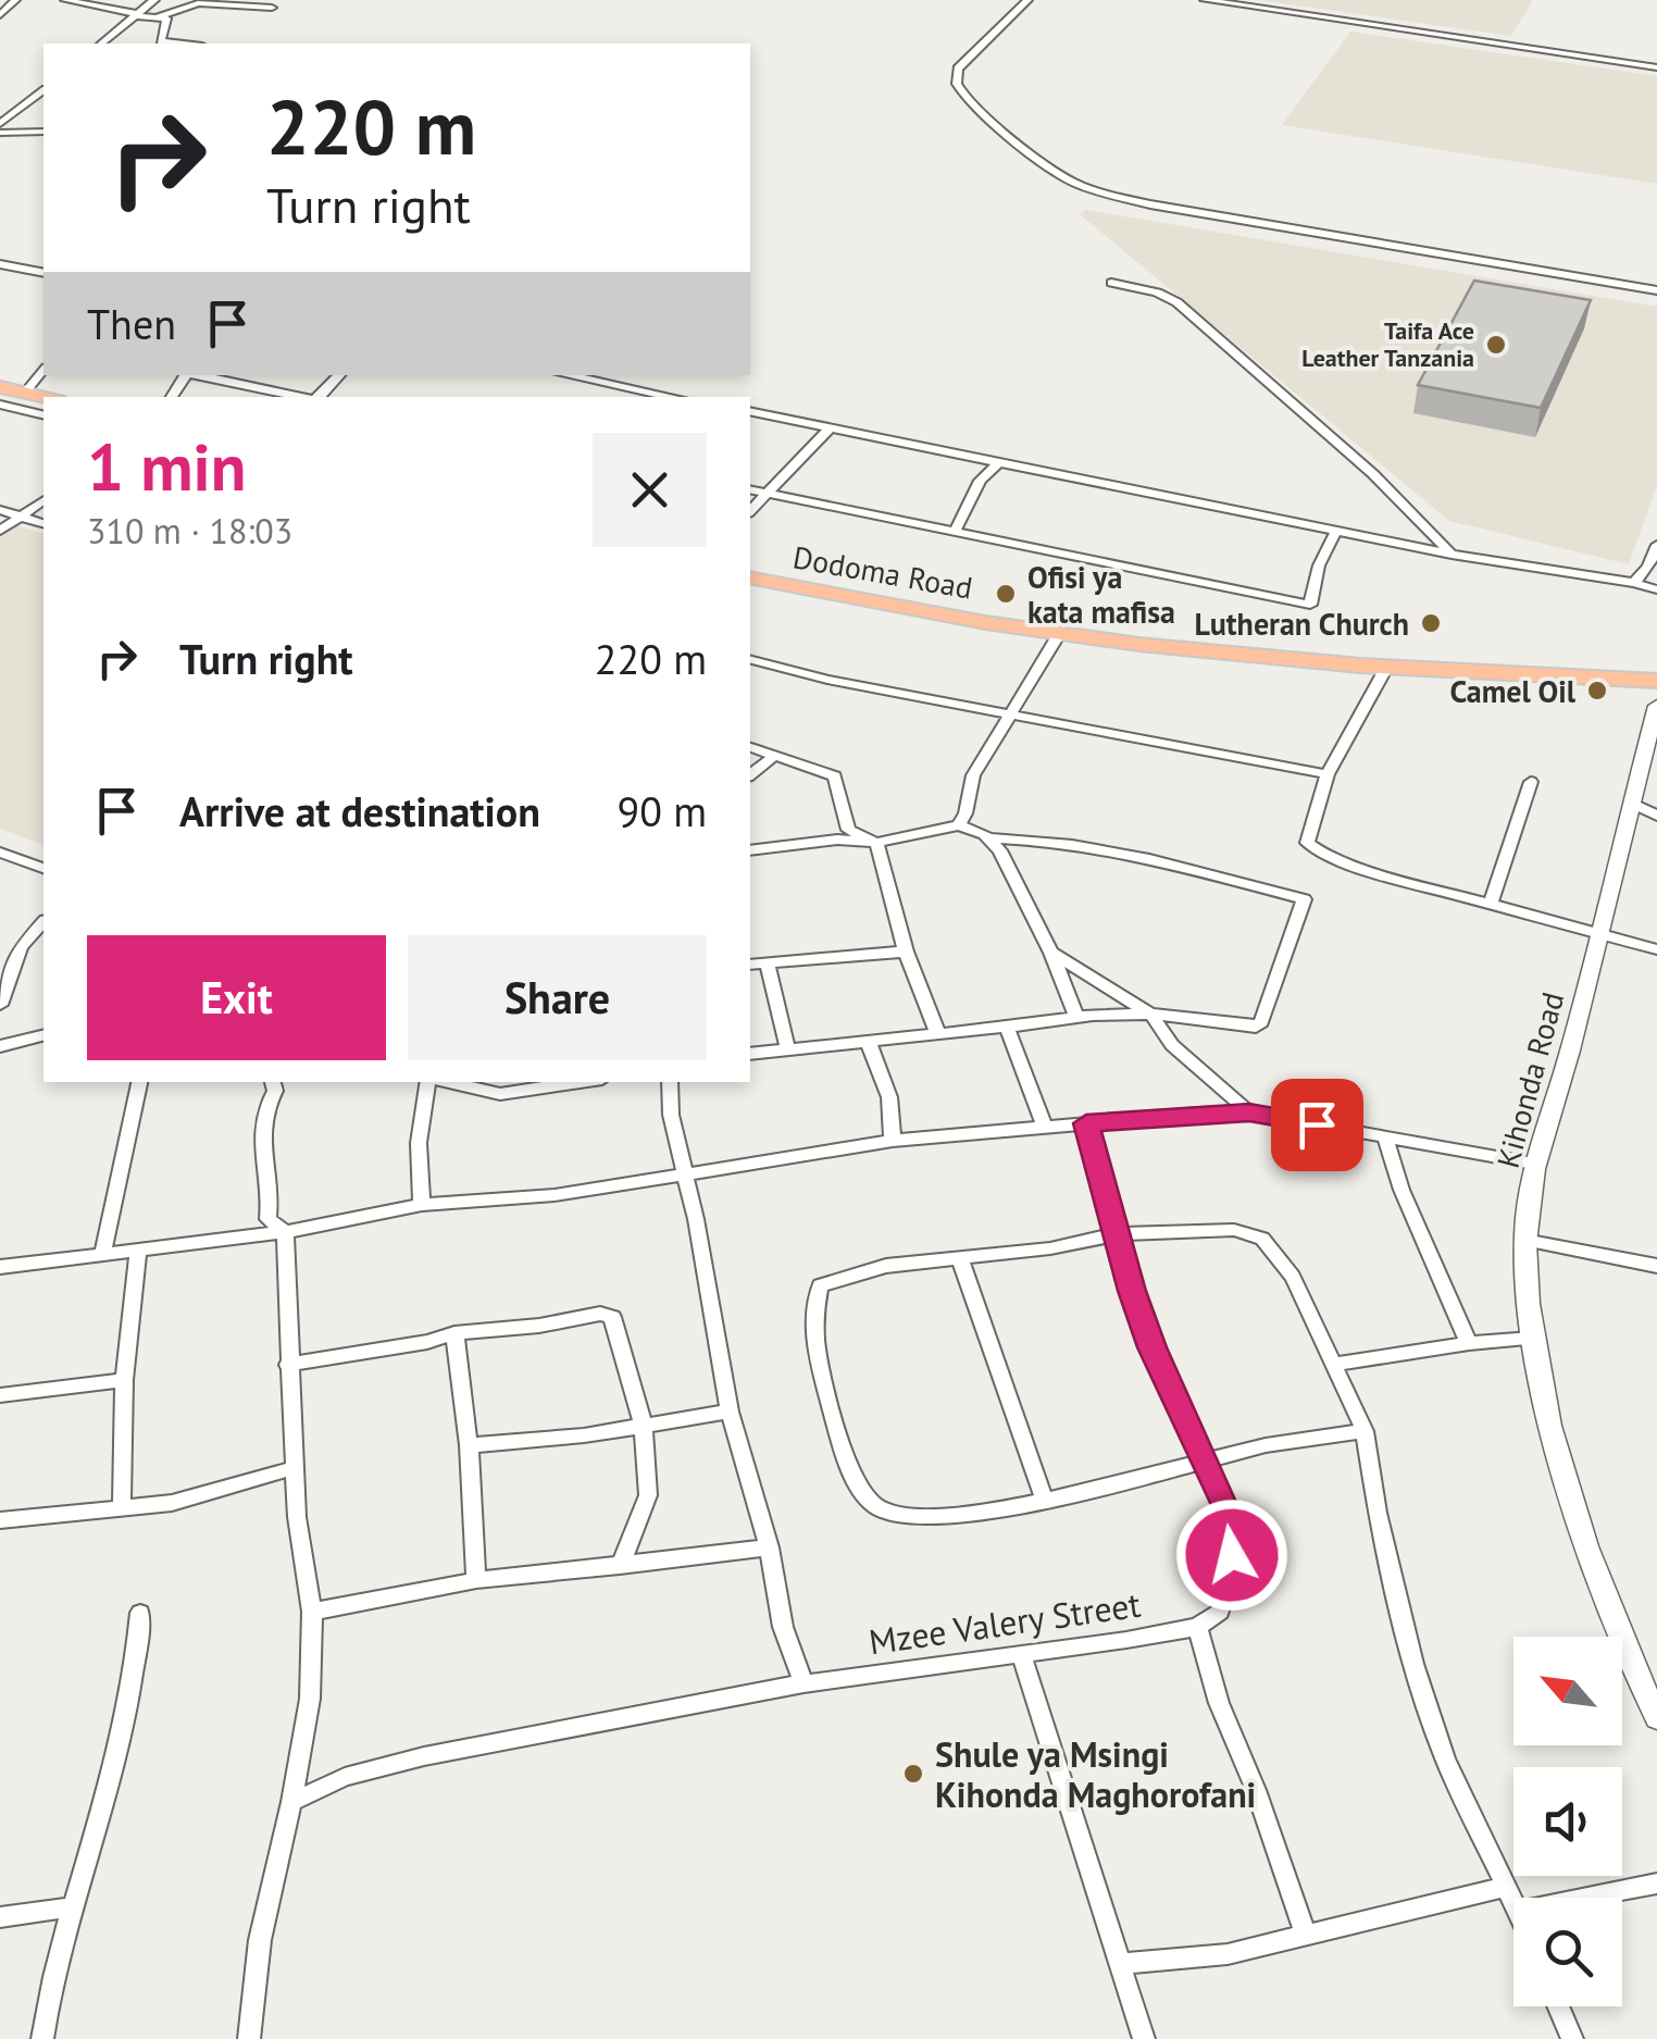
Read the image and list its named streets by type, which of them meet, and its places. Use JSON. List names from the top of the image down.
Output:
{
  "streets": {
    "highway": ["Dodoma Road"],
    "street": ["Kihonda Road", "Mzee Valery Street"]
  },
  "places": [
    "Taifa Ace Leather Tanzania",
    "Ofisi ya kata mafisa",
    "Lutheran Church",
    "Camel Oil",
    "Shule ya Msingi Kihonda Maghorofani"
  ],
  "north": "top left",
  "page": {
    "turn": ["220 m", "Turn right"],
    "then": "Then",
    "heading": ["1 min", "310 m · 18:03"],
    "list": [
      {
        "name": "Turn right",
        "value": "220 m"
      },
      {
        "name": "Arrive at destination",
        "value": "90 m"
      }
    ],
    "buttons": ["Exit", "Share"]
  }
}
